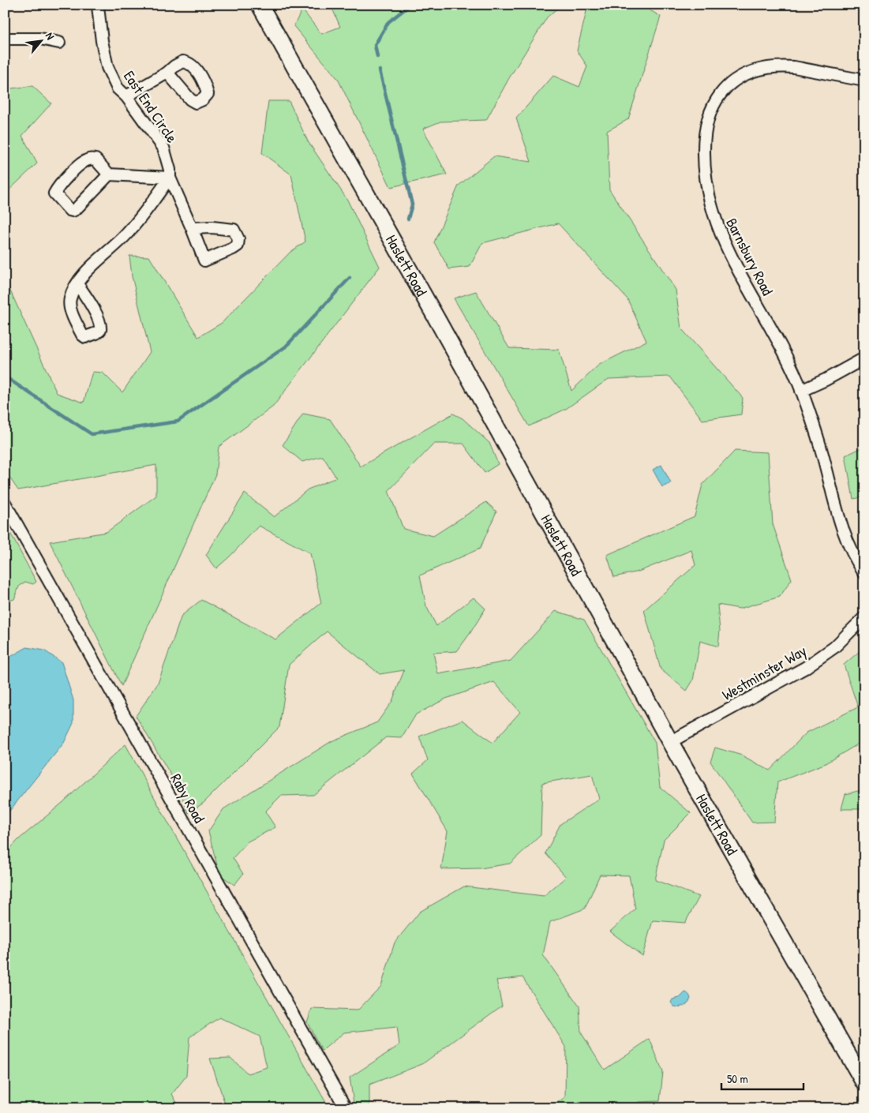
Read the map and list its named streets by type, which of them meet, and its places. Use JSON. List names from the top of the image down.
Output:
{
  "streets": {
    "main road": ["Haslett Road"],
    "street": [
      "East End Circle",
      "Barnsbury Road",
      "Westminster Way",
      "Raby Road"
    ]
  },
  "crossings": [
    ["Haslett Road", "Westminster Way"]
  ],
  "scale_bar": "50 m",
  "north": "top right"
}
